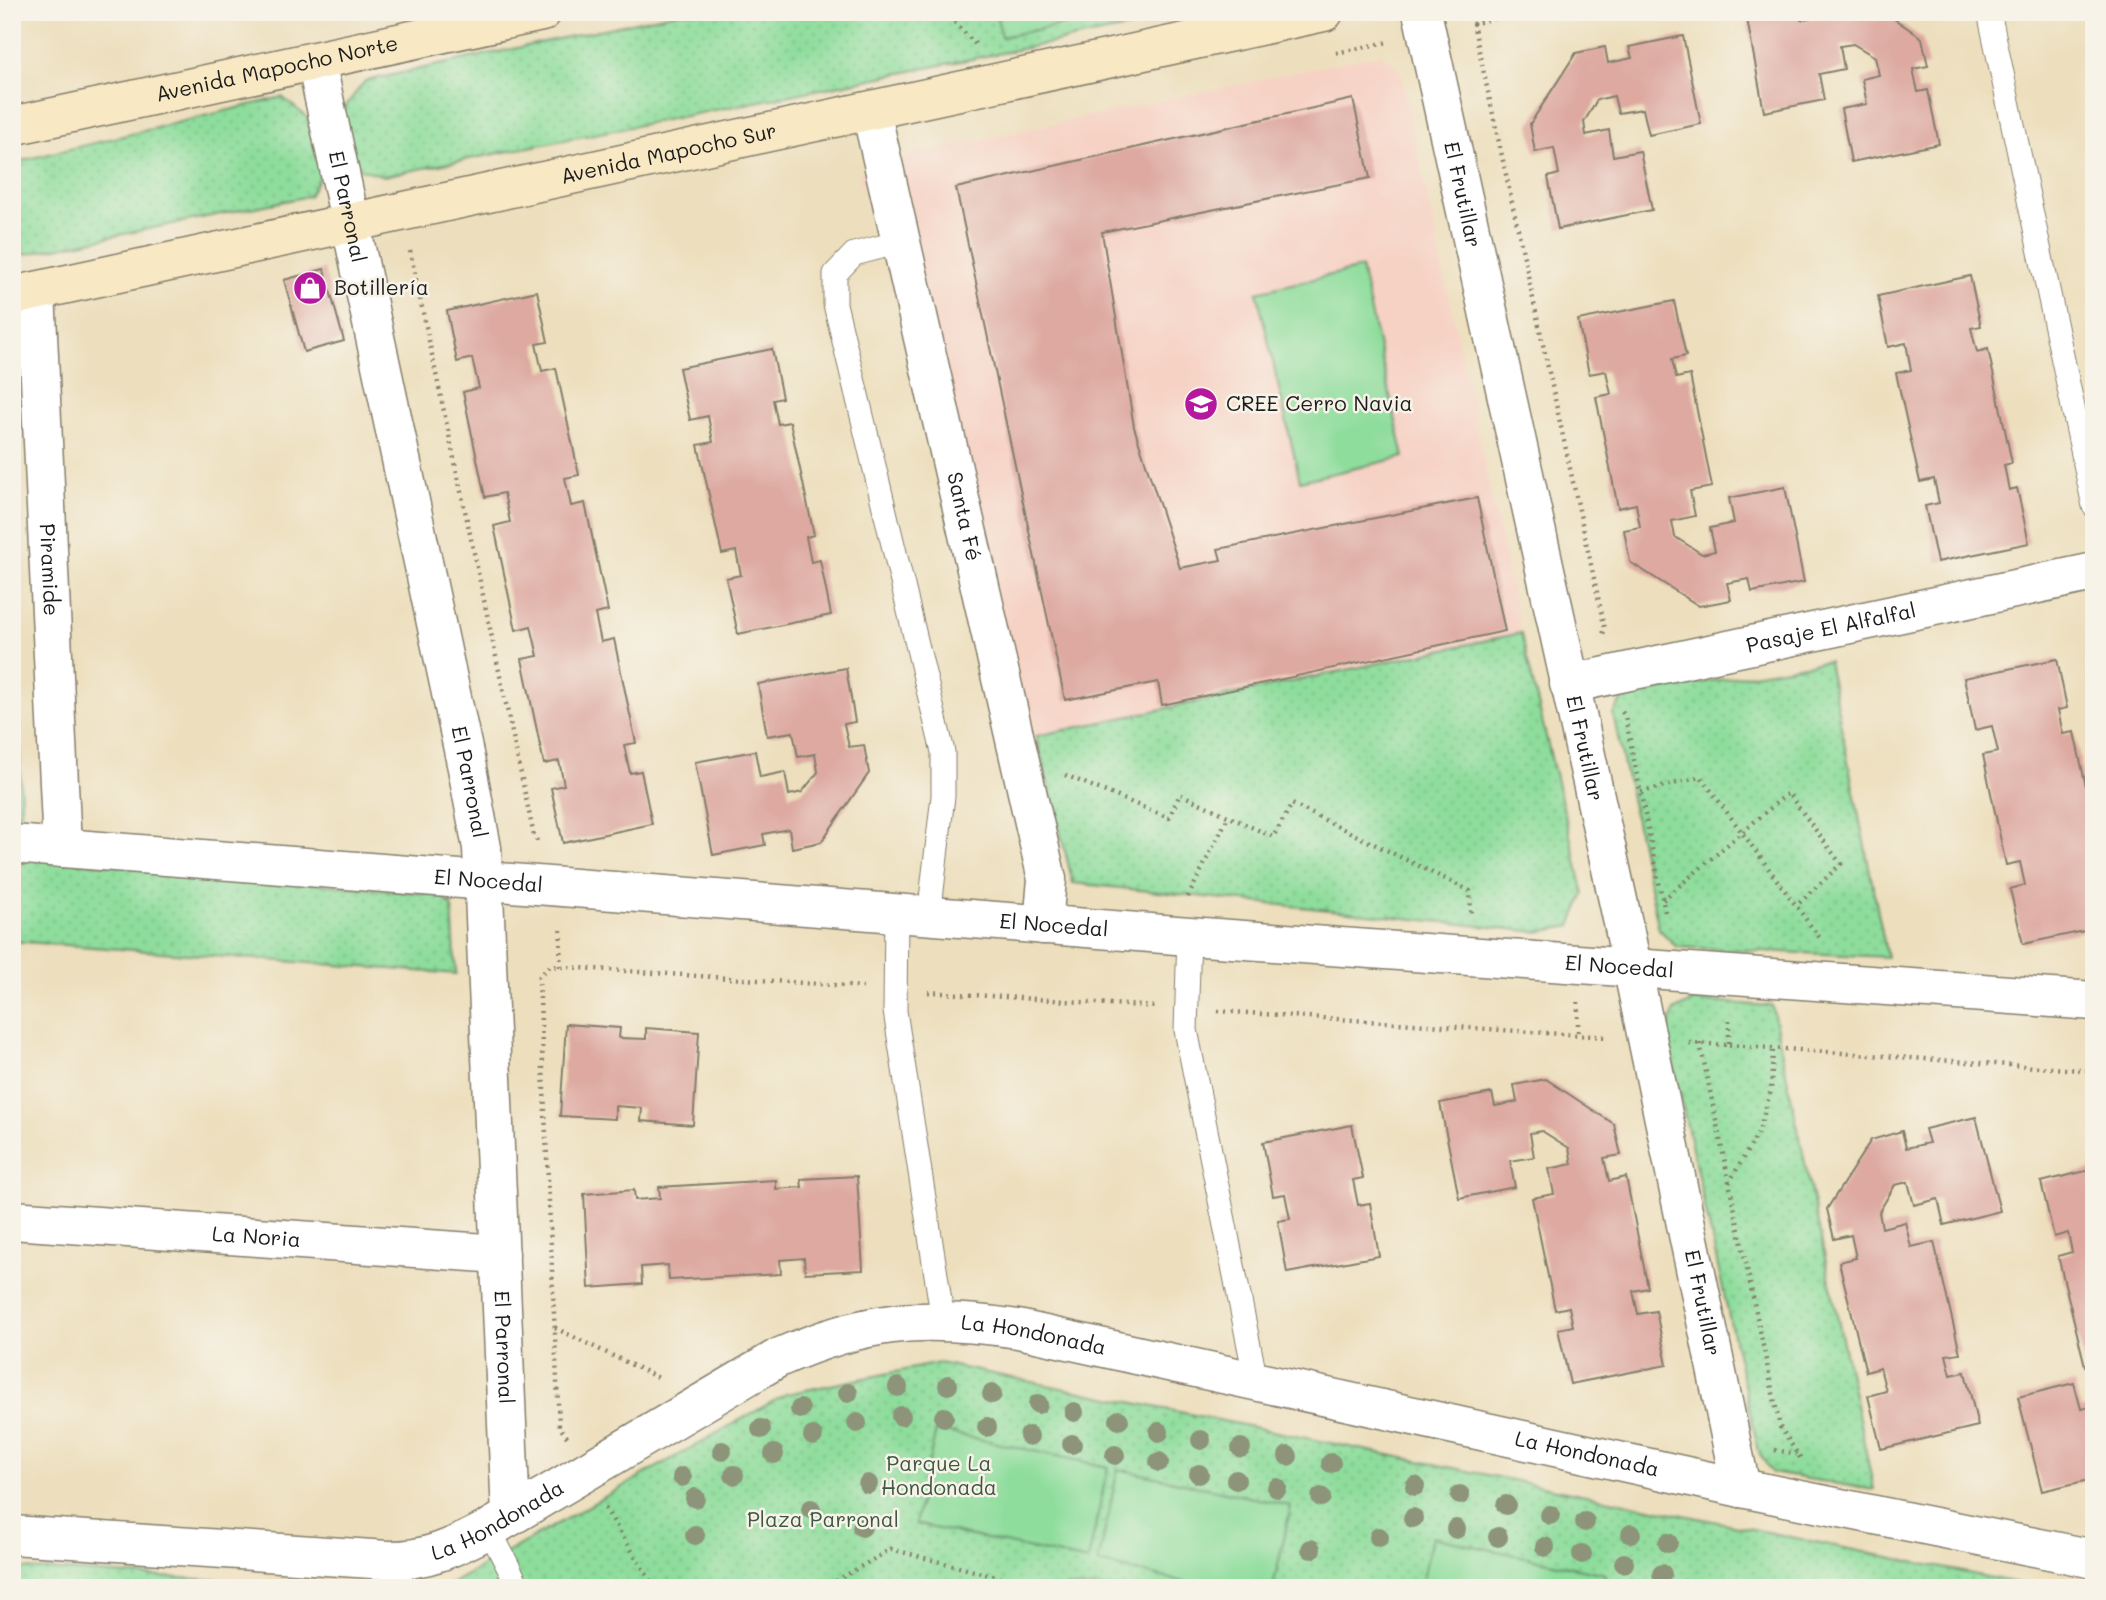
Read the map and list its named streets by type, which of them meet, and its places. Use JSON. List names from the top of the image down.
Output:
{
  "streets": {
    "street": [
      "Avenida Mapocho Norte",
      "Avenida Mapocho Sur",
      "El Frutillar",
      "El Parronal",
      "Santa Fé",
      "Piramide",
      "Pasaje El Alfalfal",
      "El Nocedal",
      "La Noria",
      "La Hondonada"
    ]
  },
  "crossings": [
    ["Avenida Mapocho Norte", "El Parronal"],
    ["Avenida Mapocho Sur", "El Parronal"],
    ["Avenida Mapocho Sur", "Santa Fé"],
    ["Avenida Mapocho Sur", "Piramide"],
    ["El Frutillar", "Pasaje El Alfalfal"],
    ["El Frutillar", "El Nocedal"],
    ["El Frutillar", "La Hondonada"],
    ["El Parronal", "El Nocedal"],
    ["El Parronal", "La Noria"],
    ["El Parronal", "La Hondonada"],
    ["Santa Fé", "El Nocedal"],
    ["Piramide", "El Nocedal"]
  ],
  "parks": ["Parque La Hondonada", "Plaza Parronal"],
  "places": {
    "shop": ["Botillería"],
    "school or university": ["CREE Cerro Navia"]
  }
}
